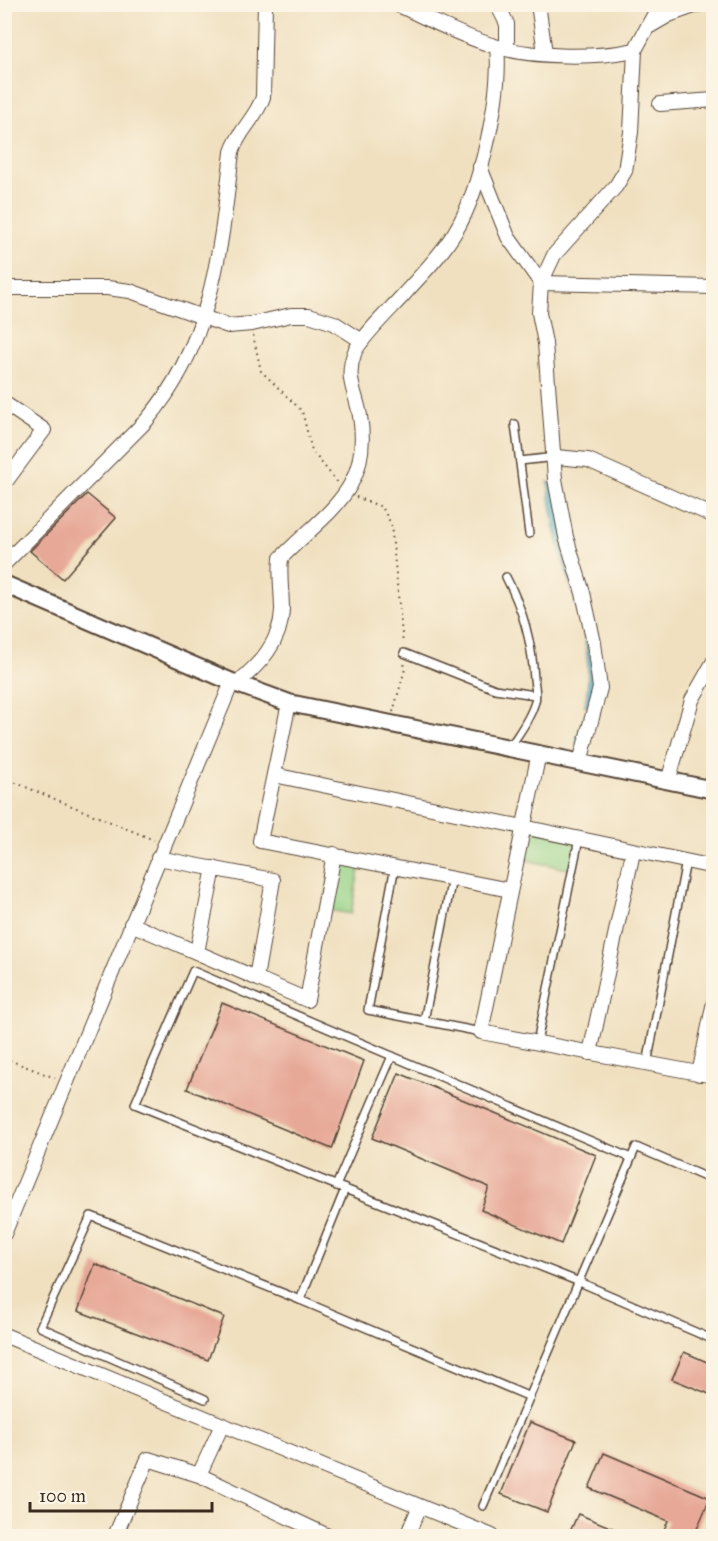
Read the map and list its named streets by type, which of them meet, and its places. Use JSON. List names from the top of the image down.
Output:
{
  "scale_bar": "100 m"
}
